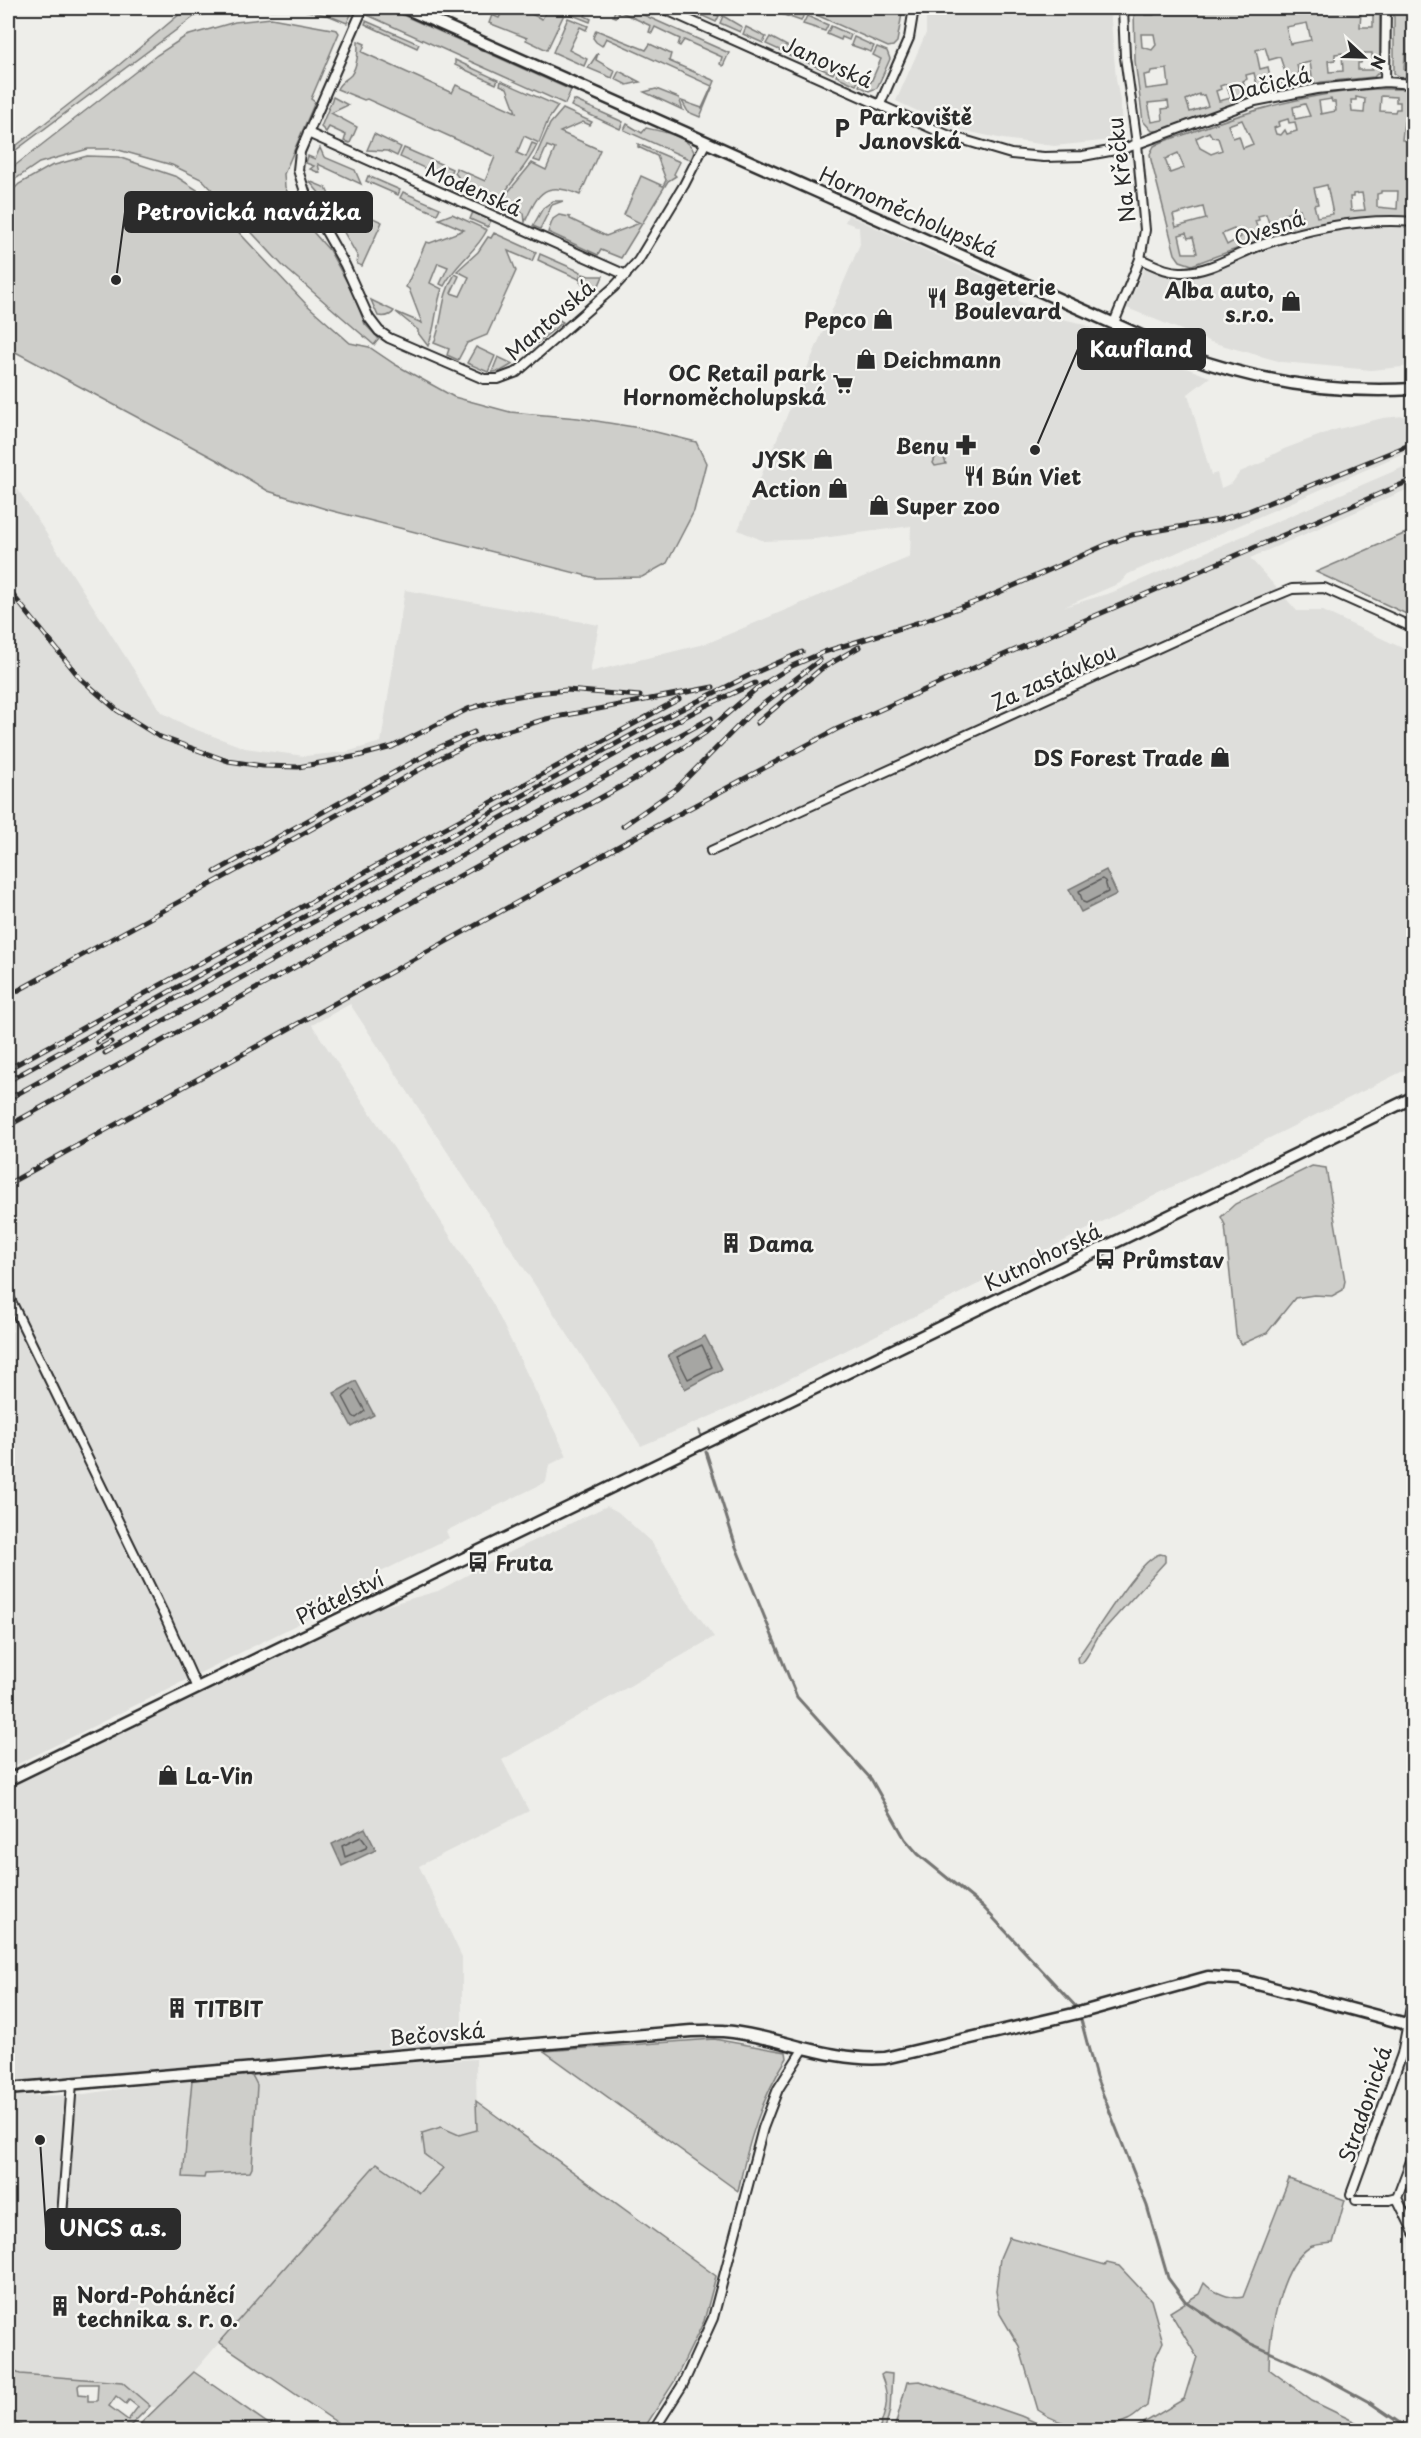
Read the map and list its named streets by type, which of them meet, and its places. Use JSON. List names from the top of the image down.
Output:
{
  "streets": {
    "street": [
      "Janovská",
      "Dačická",
      "Na Křečku",
      "Modenská",
      "Hornoměcholupská",
      "Ovesná",
      "Mantovská",
      "Za zastávkou",
      "Kutnohorská",
      "Přátelství",
      "Bečovská",
      "Stradonická"
    ]
  },
  "crossings": [
    ["Janovská", "Dačická"],
    ["Janovská", "Na Křečku"],
    ["Dačická", "Na Křečku"],
    ["Na Křečku", "Hornoměcholupská"],
    ["Na Křečku", "Ovesná"],
    ["Modenská", "Mantovská"],
    ["Hornoměcholupská", "Mantovská"],
    ["Kutnohorská", "Přátelství"],
    ["Bečovská", "Stradonická"]
  ],
  "places": {
    "parking": ["Parkoviště Janovská"],
    "other": ["Petrovická navážka", "Kaufland", "UNCS a.s."],
    "restaurant": ["Bageterie Boulevard", "Bún Viet"],
    "shop": [
      "Alba auto, s.r.o.",
      "Pepco",
      "Deichmann",
      "JYSK",
      "Action",
      "Super zoo",
      "DS Forest Trade",
      "La-Vin"
    ],
    "supermarket": ["OC Retail park Hornoměcholupská"],
    "pharmacy": ["Benu"],
    "building": ["Dama", "TITBIT", "Nord-Poháněcí technika s. r. o."],
    "bus stop": ["Průmstav", "Fruta"]
  },
  "north": "right"
}
